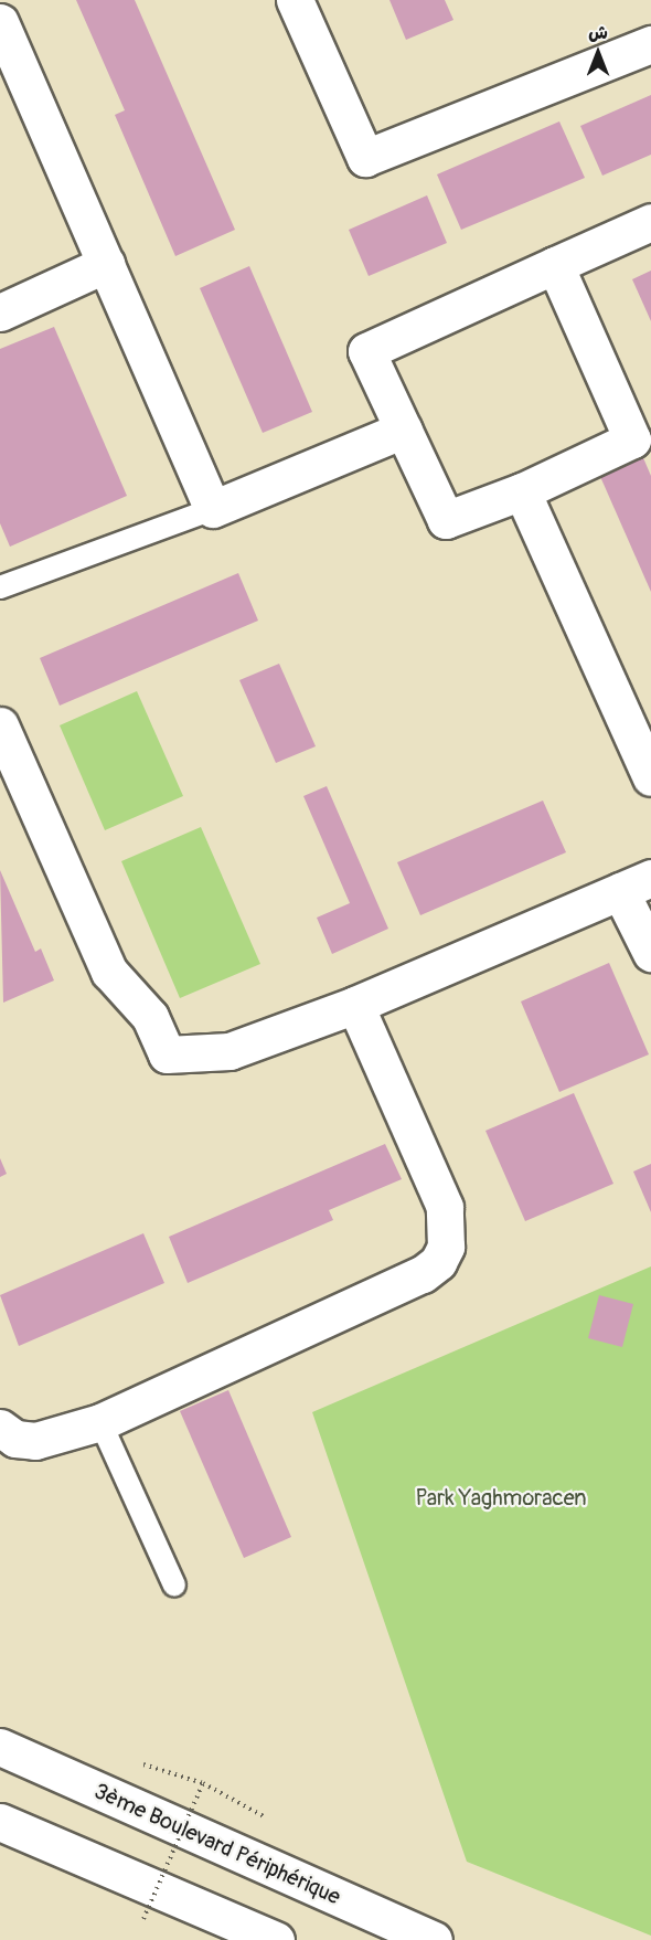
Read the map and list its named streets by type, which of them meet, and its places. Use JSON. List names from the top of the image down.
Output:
{
  "streets": {
    "main road": ["3ème Boulevard Périphérique"]
  },
  "parks": ["Park Yaghmoracen"],
  "north": "top"
}
